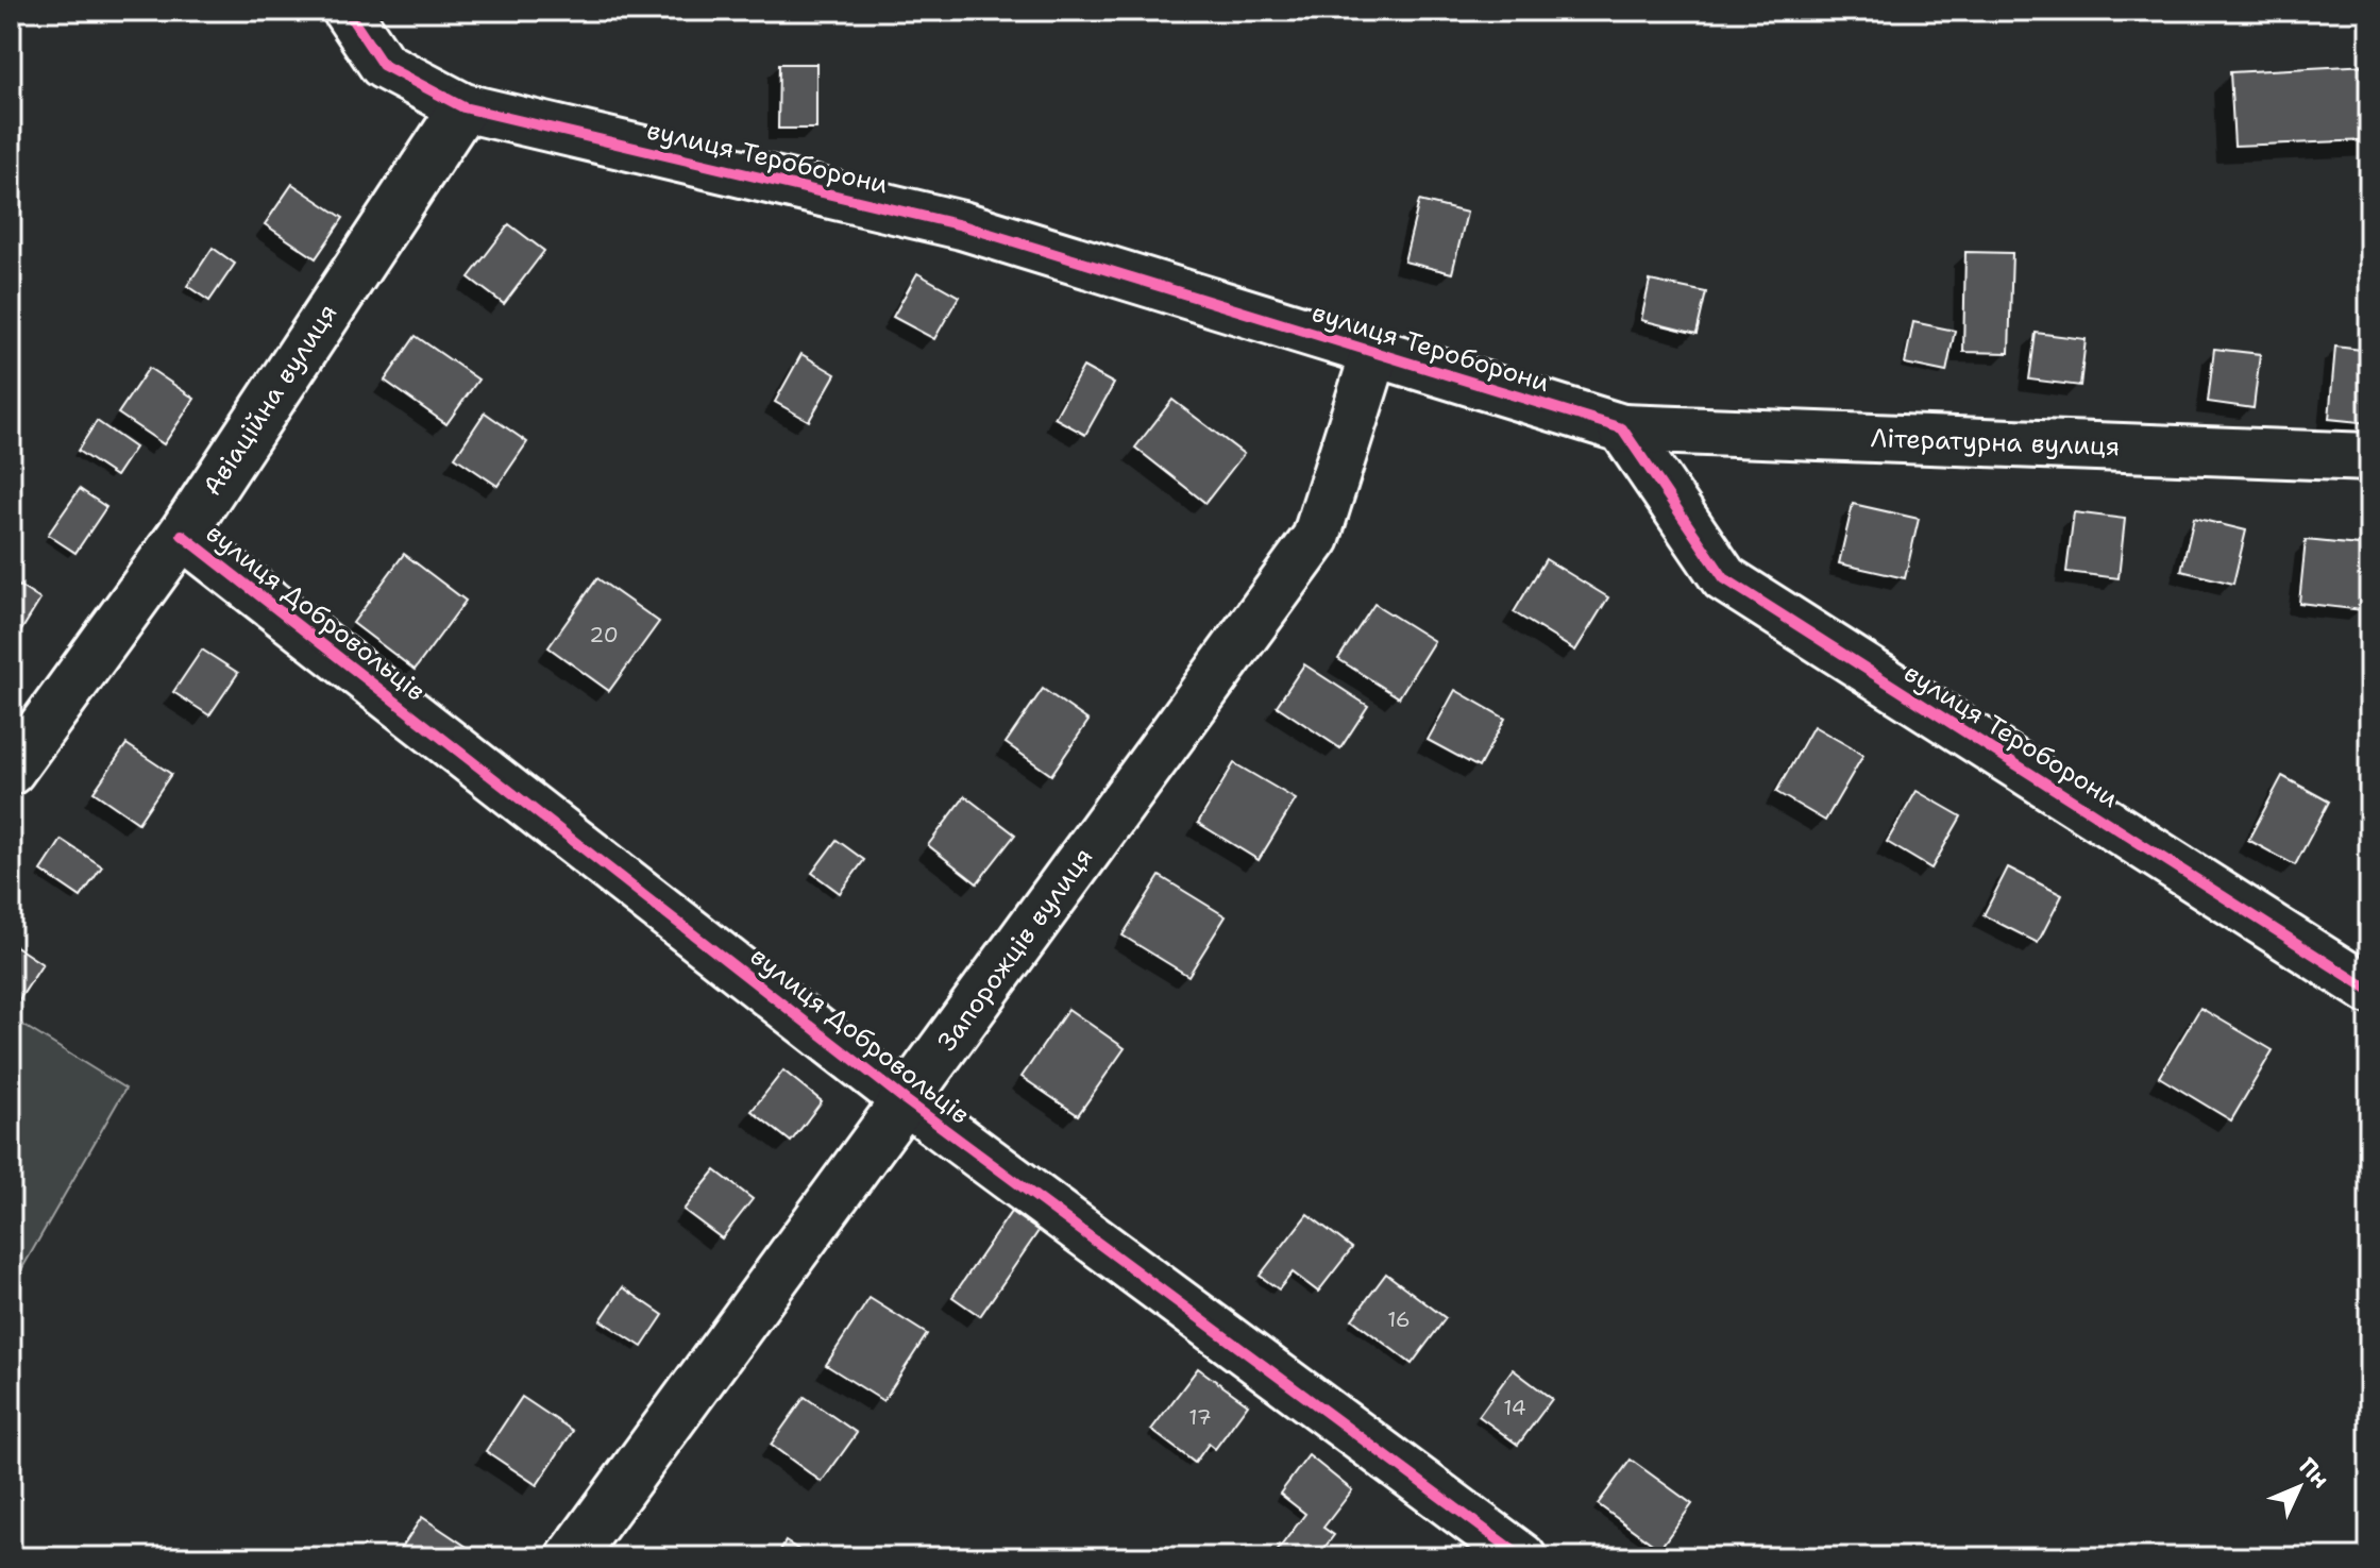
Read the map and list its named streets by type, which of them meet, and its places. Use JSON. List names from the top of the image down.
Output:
{
  "streets": {
    "street": [
      "вулиця Тероборони",
      "Авіаційна вулиця",
      "Літературна вулиця",
      "вулиця Добровольців",
      "Запорожців вулиця"
    ]
  },
  "crossings": [
    ["вулиця Тероборони", "Авіаційна вулиця"],
    ["вулиця Тероборони", "Літературна вулиця"],
    ["вулиця Тероборони", "Запорожців вулиця"],
    ["Авіаційна вулиця", "вулиця Добровольців"],
    ["вулиця Добровольців", "Запорожців вулиця"]
  ],
  "house_numbers": [
    "20",
    "16",
    "14",
    "17"
  ],
  "north": "top right"
}
